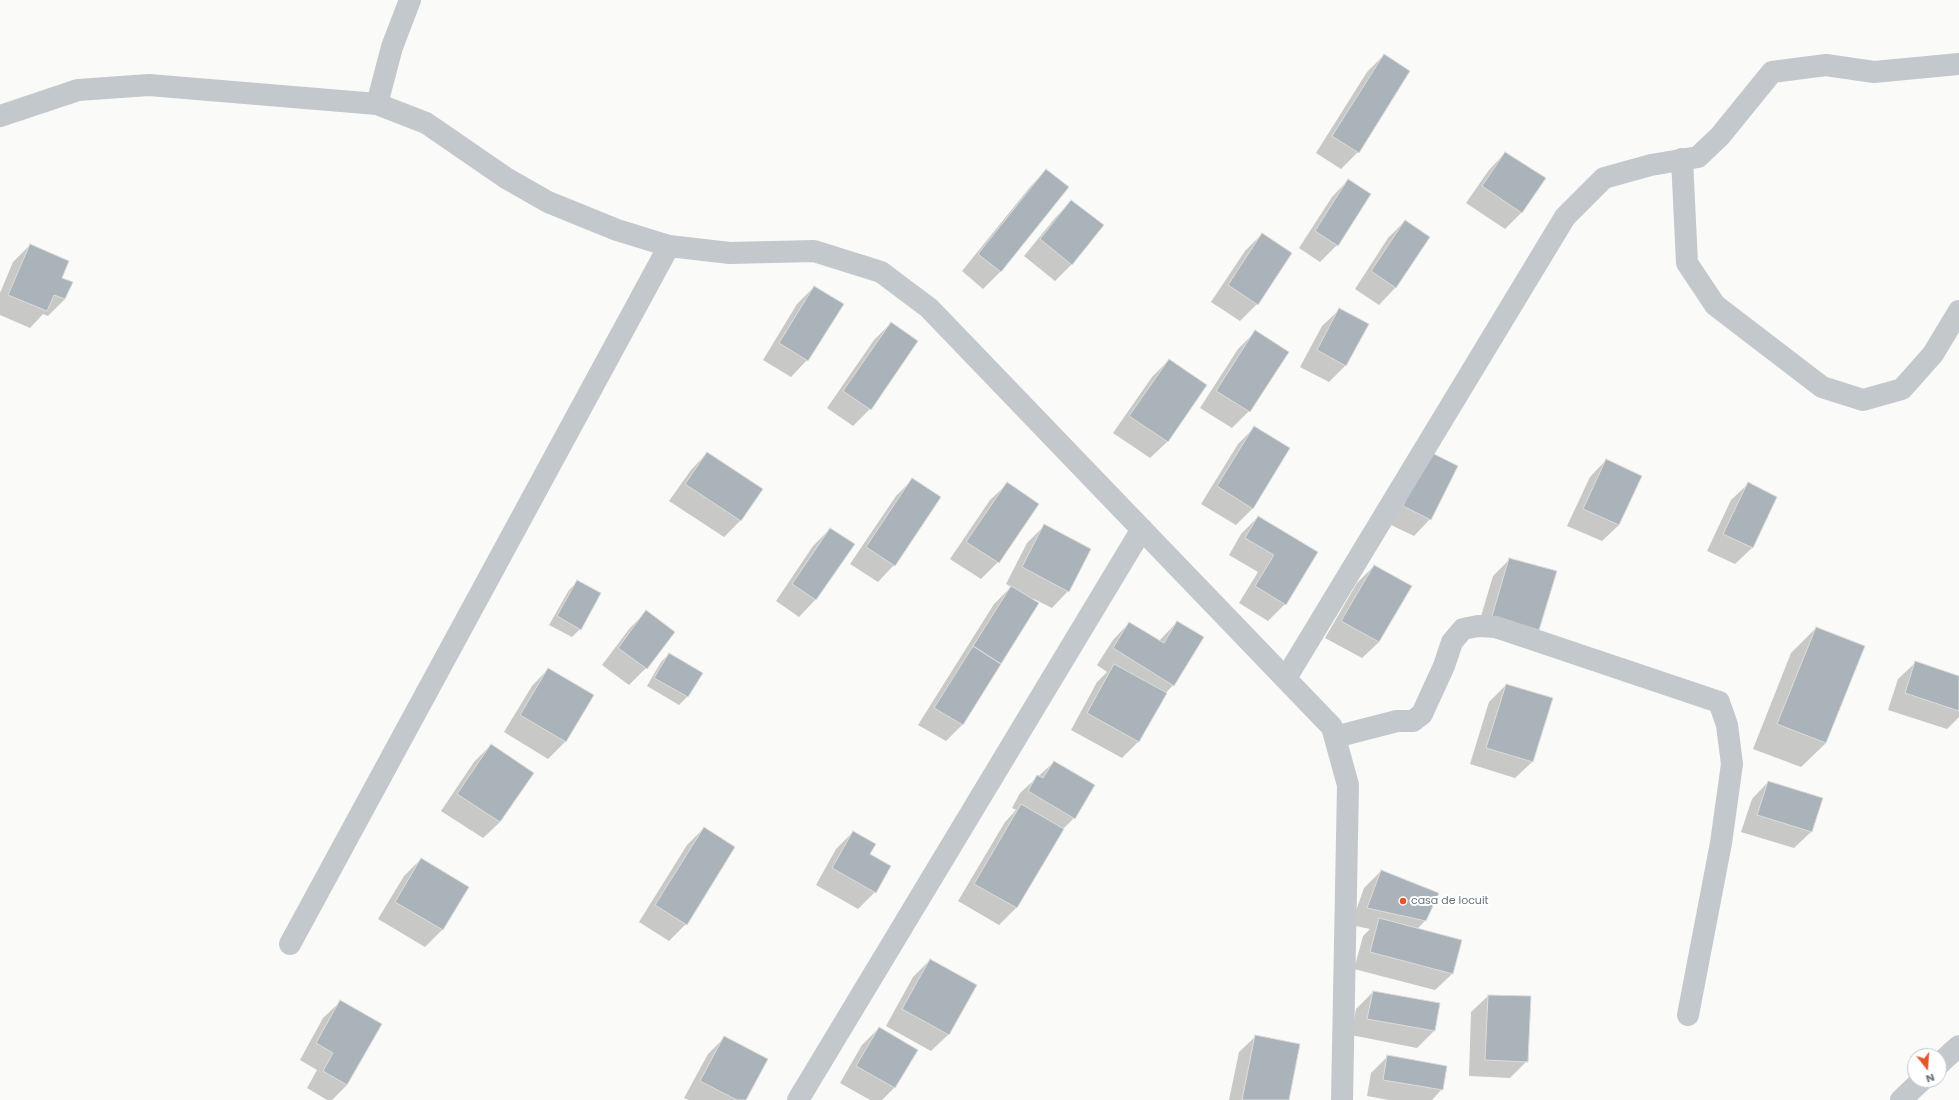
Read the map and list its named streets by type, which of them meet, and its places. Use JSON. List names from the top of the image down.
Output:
{
  "places": ["casa de locuit"],
  "north": "bottom"
}
